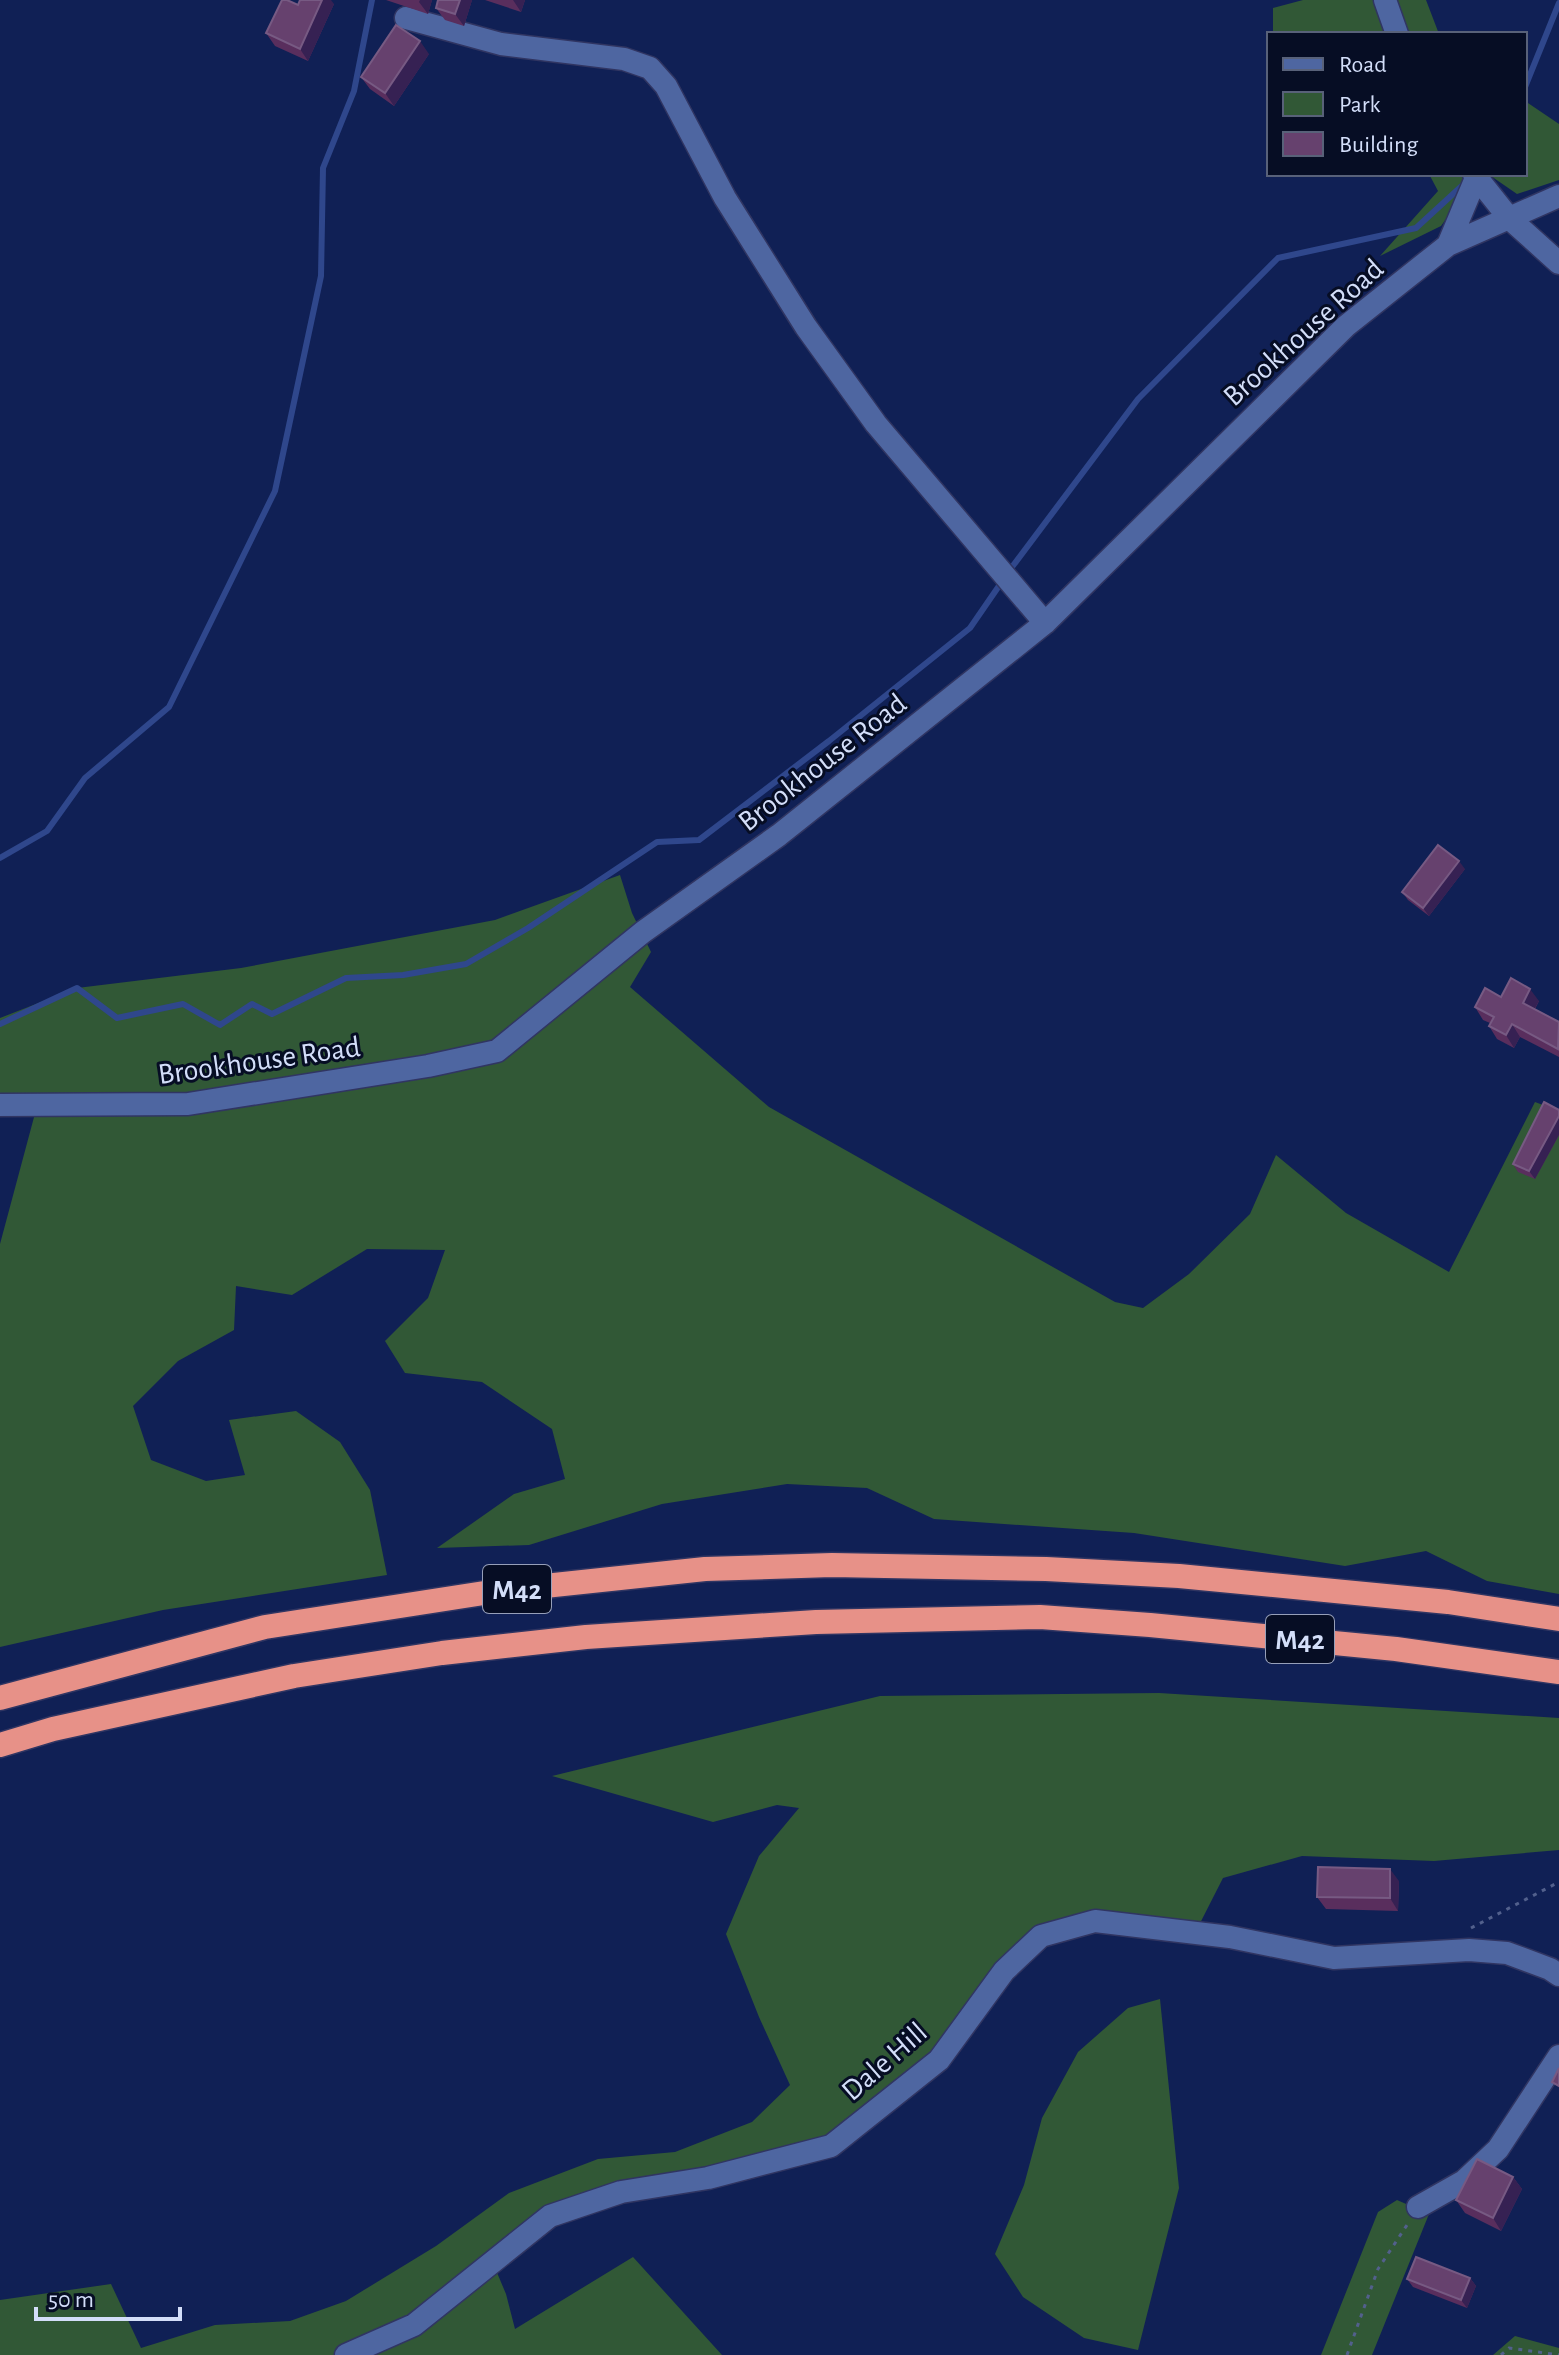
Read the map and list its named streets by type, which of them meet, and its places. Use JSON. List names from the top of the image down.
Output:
{
  "streets": {
    "highway": ["M42"],
    "street": ["Brookhouse Road", "Dale Hill"]
  },
  "legend": ["Road", "Park", "Building"],
  "scale_bar": "50 m"
}
